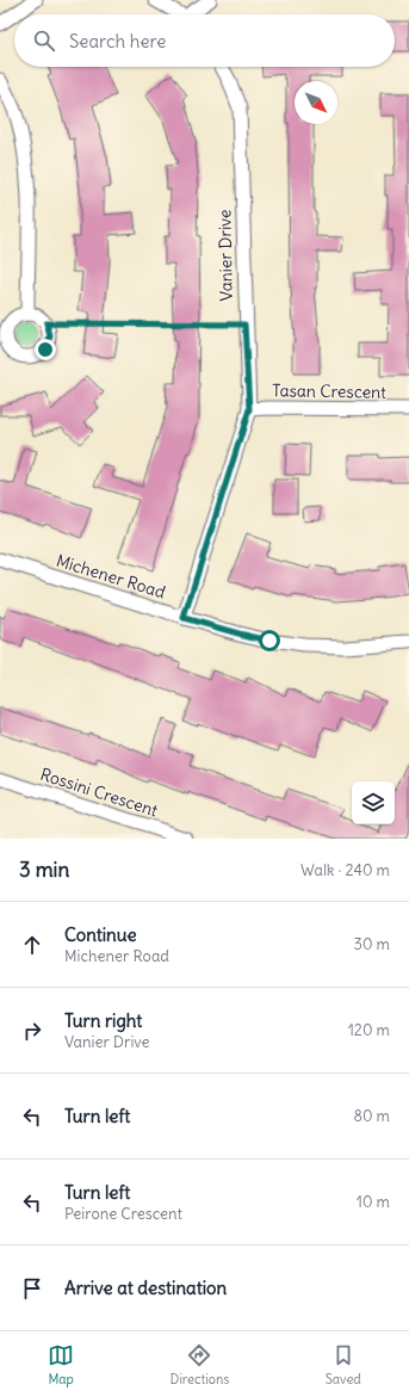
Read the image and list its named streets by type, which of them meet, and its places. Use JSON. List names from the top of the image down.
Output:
{
  "streets": {
    "street": [
      "Vanier Drive",
      "Tasan Crescent",
      "Michener Road",
      "Rossini Crescent"
    ]
  },
  "crossings": [
    ["Vanier Drive", "Tasan Crescent"],
    ["Vanier Drive", "Michener Road"]
  ],
  "north": "bottom right",
  "page": {
    "search": "Search here",
    "heading": ["3 min", "Walk · 240 m"],
    "list": [
      ["Continue", "Michener Road", "30 m"],
      ["Turn right", "Vanier Drive", "120 m"],
      ["Turn left", "80 m"],
      ["Turn left", "Peirone Crescent", "10 m"],
      "Arrive at destination"
    ],
    "nav": ["Map", "Directions", "Saved"]
  }
}
